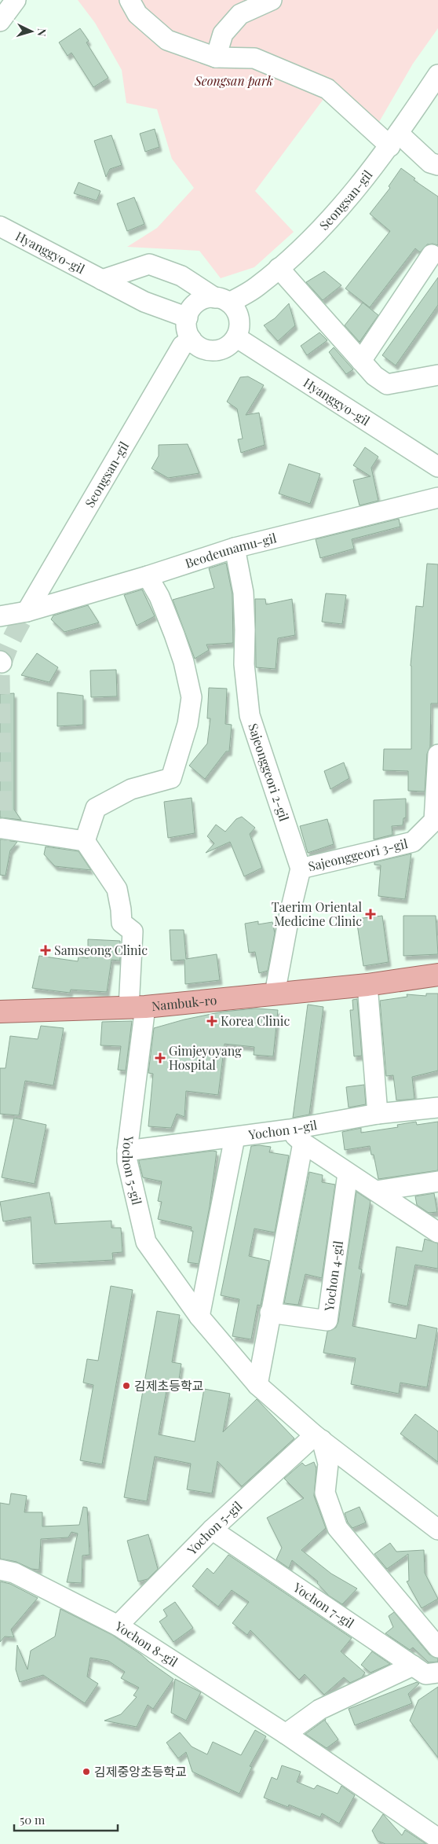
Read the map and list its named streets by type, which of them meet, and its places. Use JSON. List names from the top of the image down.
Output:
{
  "streets": {
    "main road": ["Nambuk-ro"],
    "street": [
      "Seongsan-gil",
      "Hyanggyo-gil",
      "Beodeunamu-gil",
      "Sajeonggeori 2-gil",
      "Sajeonggeori 3-gil",
      "Yochon 1-gil",
      "Yochon 5-gil",
      "Yochon 4-gil",
      "Yochon 7-gil",
      "Yochon 8-gil"
    ]
  },
  "crossings": [
    ["Seongsan-gil", "Hyanggyo-gil"],
    ["Seongsan-gil", "Beodeunamu-gil"],
    ["Beodeunamu-gil", "Sajeonggeori 2-gil"],
    ["Sajeonggeori 2-gil", "Sajeonggeori 3-gil"],
    ["Nambuk-ro", "Yochon 5-gil"],
    ["Yochon 1-gil", "Yochon 5-gil"],
    ["Yochon 5-gil", "Yochon 7-gil"],
    ["Yochon 5-gil", "Yochon 8-gil"]
  ],
  "parks": ["Seongsan park"],
  "places": {
    "health": [
      "Taerim Oriental Medicine Clinic",
      "Samseong Clinic",
      "Korea Clinic",
      "Gimjeyoyang Hospital"
    ],
    "other": ["김제초등학교", "김제중앙초등학교"]
  },
  "scale_bar": "50 m",
  "north": "right"
}
